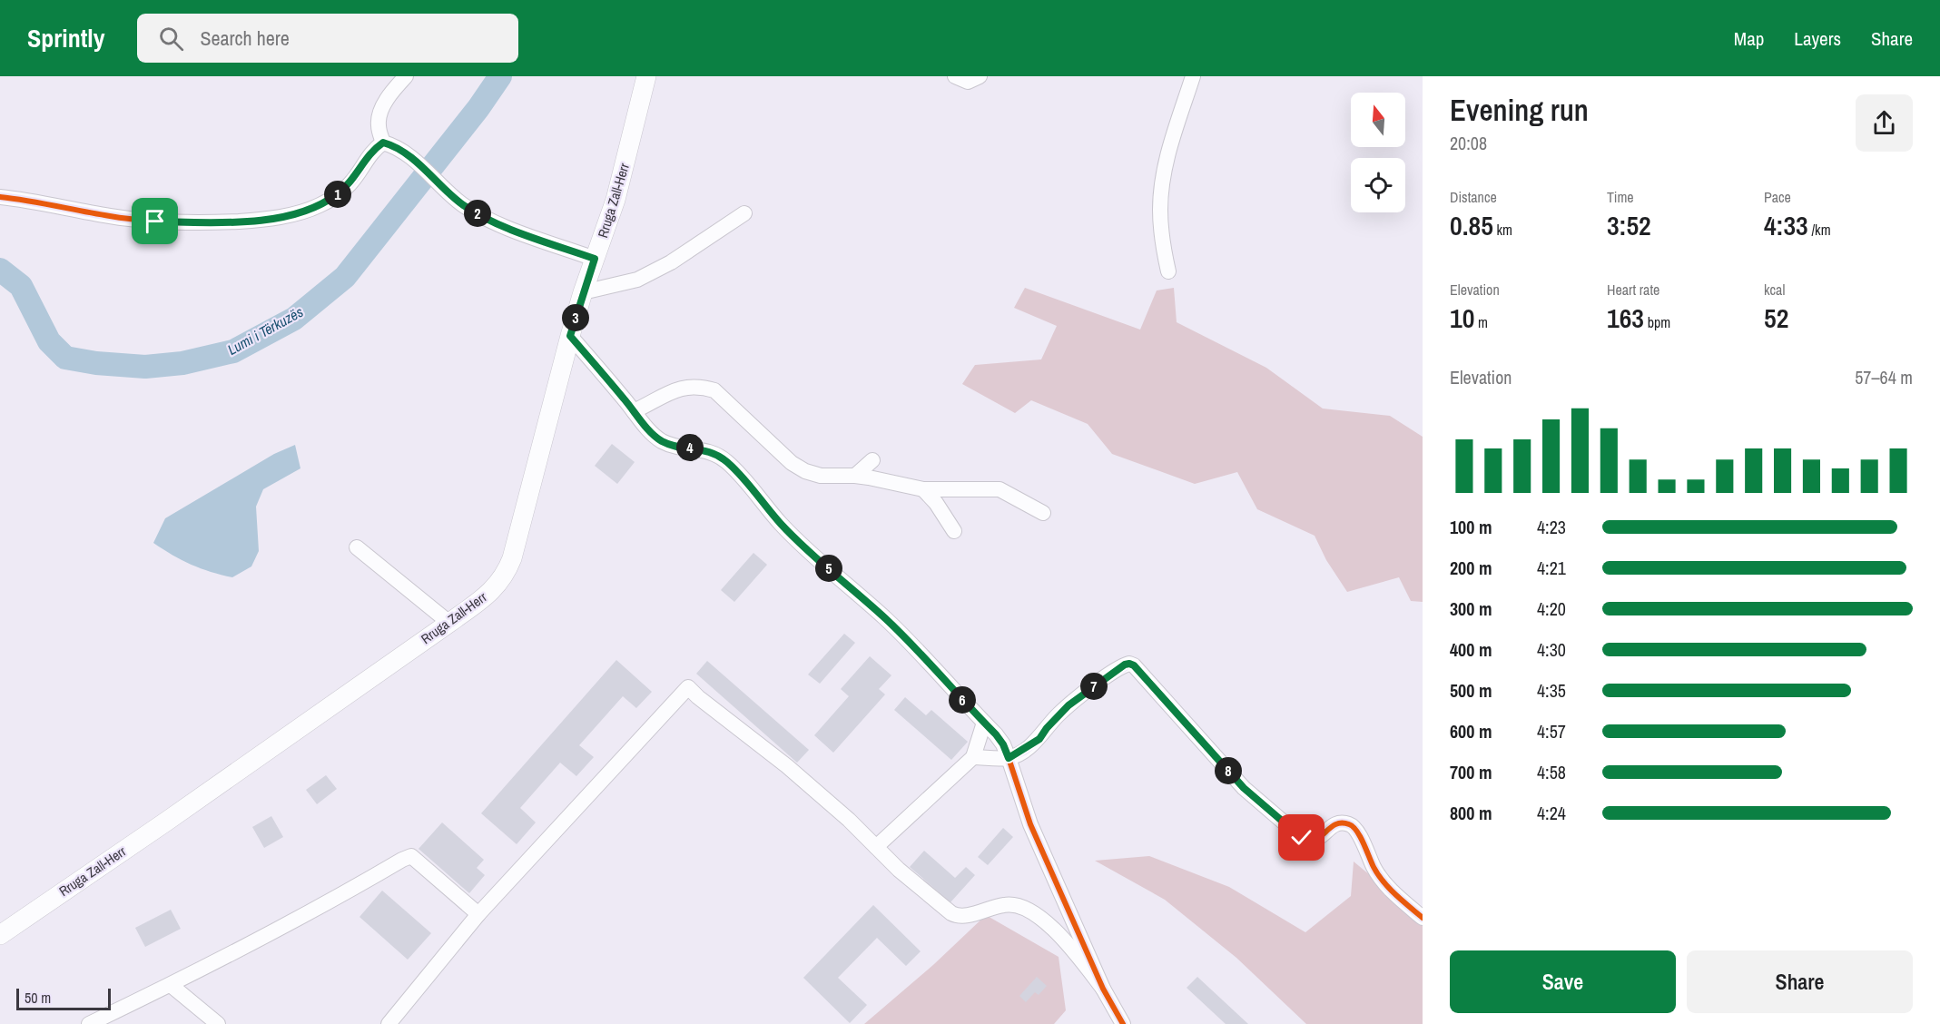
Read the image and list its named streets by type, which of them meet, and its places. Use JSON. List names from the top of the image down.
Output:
{
  "streets": {
    "main road": ["Rruga Zall-Herr"]
  },
  "water": ["Lumi i Tërkuzës"],
  "scale_bar": "50 m",
  "north": "top",
  "page": {
    "header": "Sprintly",
    "search": "Search here",
    "nav": ["Map", "Layers", "Share"],
    "heading": ["Evening run", "20:08"],
    "stats": [
      ["Distance", "0.85 km"],
      ["Time", "3:52"],
      ["Pace", "4:33 /km"],
      ["Elevation", "10 m"],
      ["Heart rate", "163 bpm"],
      ["kcal", "52"]
    ],
    "pins": [
      "1",
      "2",
      "3",
      "4",
      "5",
      "7",
      "6",
      "8"
    ],
    "chart": ["Elevation", "57–64 m"],
    "list": [
      {
        "name": "100 m",
        "note": "4:23"
      },
      {
        "name": "200 m",
        "note": "4:21"
      },
      {
        "name": "300 m",
        "note": "4:20"
      },
      {
        "name": "400 m",
        "note": "4:30"
      },
      {
        "name": "500 m",
        "note": "4:35"
      },
      {
        "name": "600 m",
        "note": "4:57"
      },
      {
        "name": "700 m",
        "note": "4:58"
      },
      {
        "name": "800 m",
        "note": "4:24"
      }
    ],
    "buttons": ["Save", "Share"],
    "scale": "50 m"
  }
}
